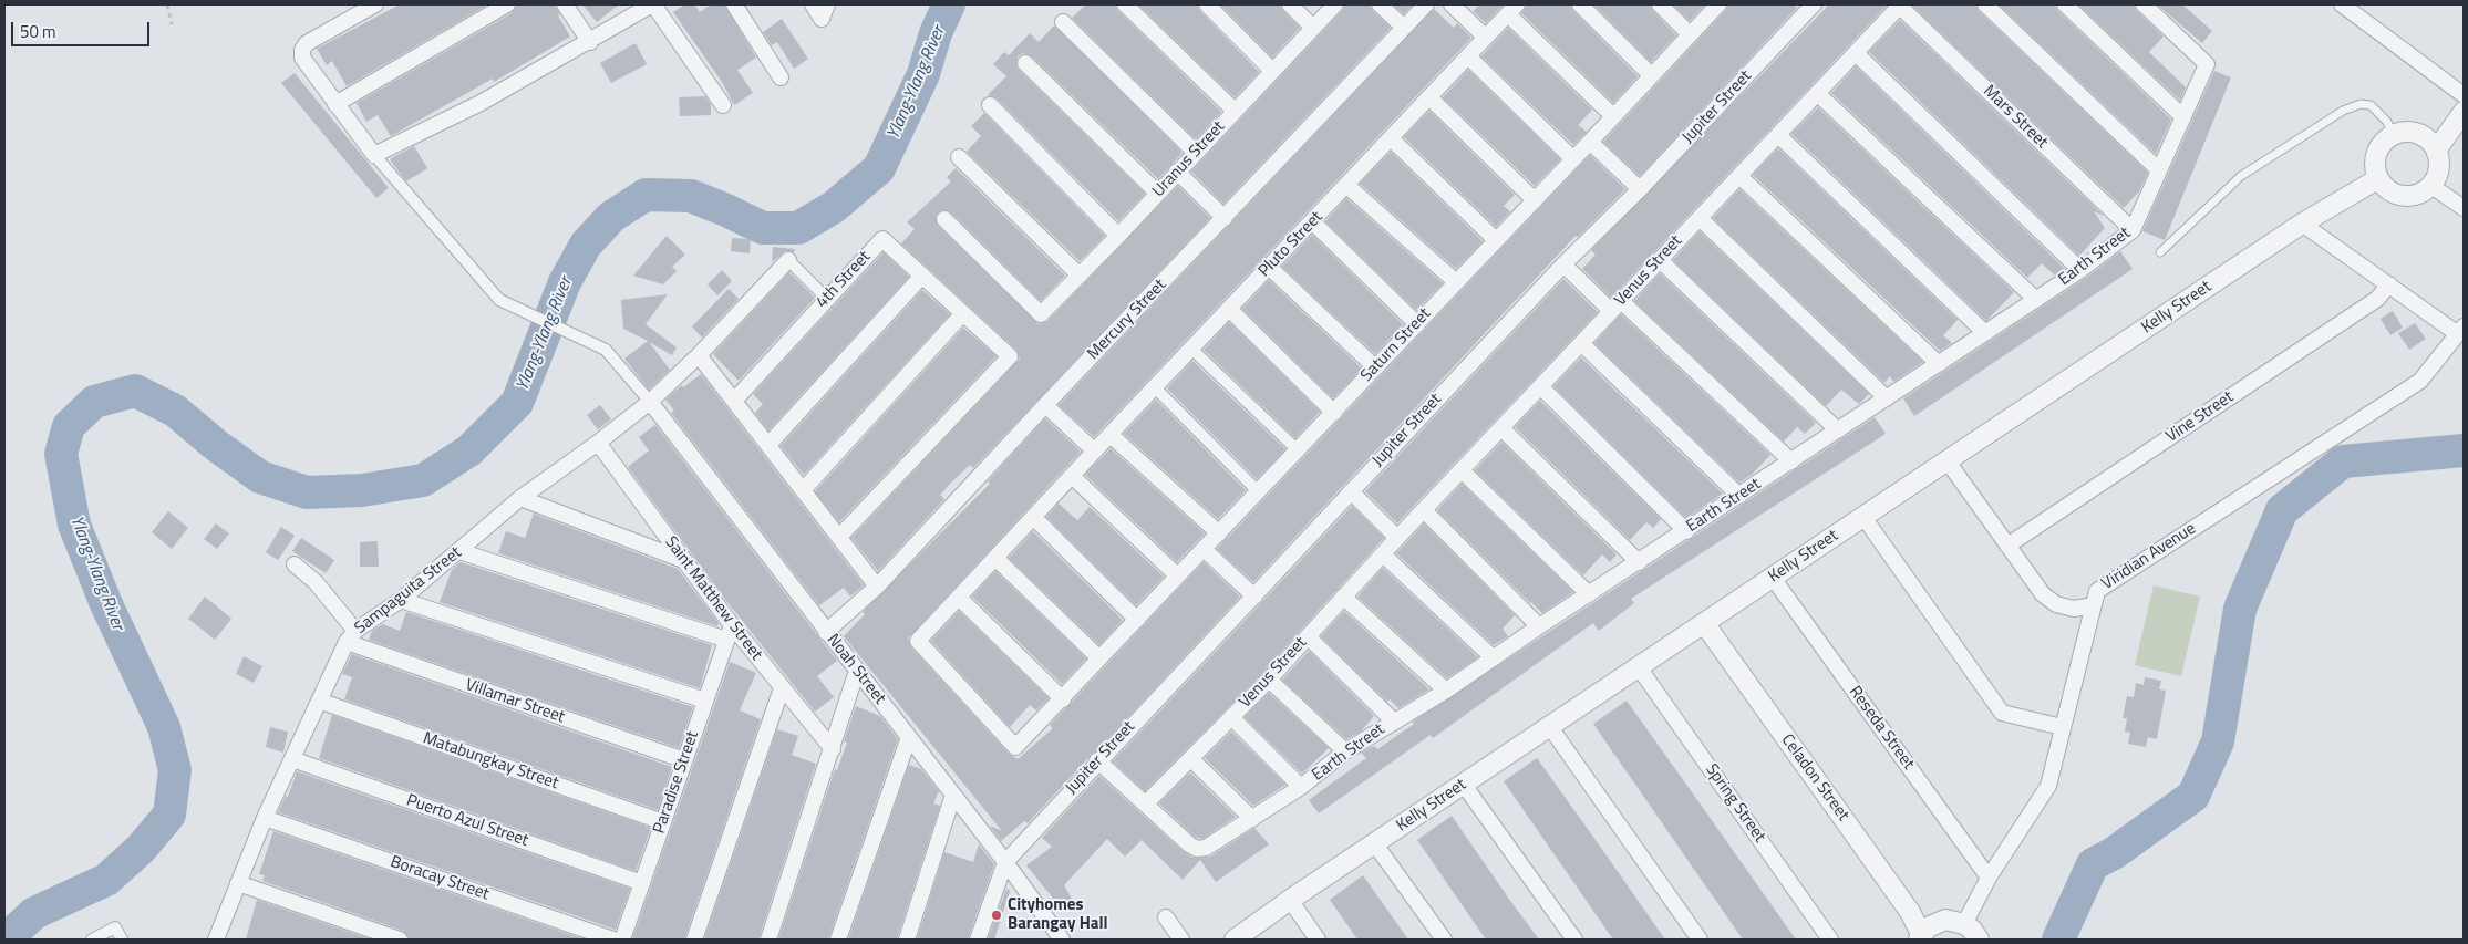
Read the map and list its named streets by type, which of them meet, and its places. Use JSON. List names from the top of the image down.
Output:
{
  "streets": {
    "street": [
      "Jupiter Street",
      "Mars Street",
      "Uranus Street",
      "Pluto Street",
      "Earth Street",
      "Venus Street",
      "4th Street",
      "Kelly Street",
      "Mercury Street",
      "Saturn Street",
      "Vine Street",
      "Viridian Avenue",
      "Sampaguita Street",
      "Saint Matthew Street",
      "Noah Street",
      "Villamar Street",
      "Reseda Street",
      "Matabungkay Street",
      "Celadon Street",
      "Paradise Street",
      "Spring Street",
      "Puerto Azul Street",
      "Boracay Street"
    ]
  },
  "crossings": [
    ["Jupiter Street", "Earth Street"],
    ["Jupiter Street", "Noah Street"],
    ["Mars Street", "Earth Street"],
    ["Mars Street", "Venus Street"],
    ["Pluto Street", "Saturn Street"],
    ["Earth Street", "Venus Street"],
    ["Kelly Street", "Reseda Street"],
    ["Kelly Street", "Celadon Street"],
    ["Kelly Street", "Spring Street"],
    ["Mercury Street", "Noah Street"],
    ["Viridian Avenue", "Reseda Street"],
    ["Sampaguita Street", "Saint Matthew Street"],
    ["Sampaguita Street", "Noah Street"],
    ["Sampaguita Street", "Villamar Street"],
    ["Sampaguita Street", "Matabungkay Street"],
    ["Sampaguita Street", "Puerto Azul Street"],
    ["Sampaguita Street", "Boracay Street"],
    ["Saint Matthew Street", "Paradise Street"],
    ["Villamar Street", "Paradise Street"],
    ["Matabungkay Street", "Paradise Street"],
    ["Paradise Street", "Puerto Azul Street"]
  ],
  "water": ["Ylang-Ylang River"],
  "places": ["Cityhomes Barangay Hall"],
  "scale_bar": "50 m"
}
